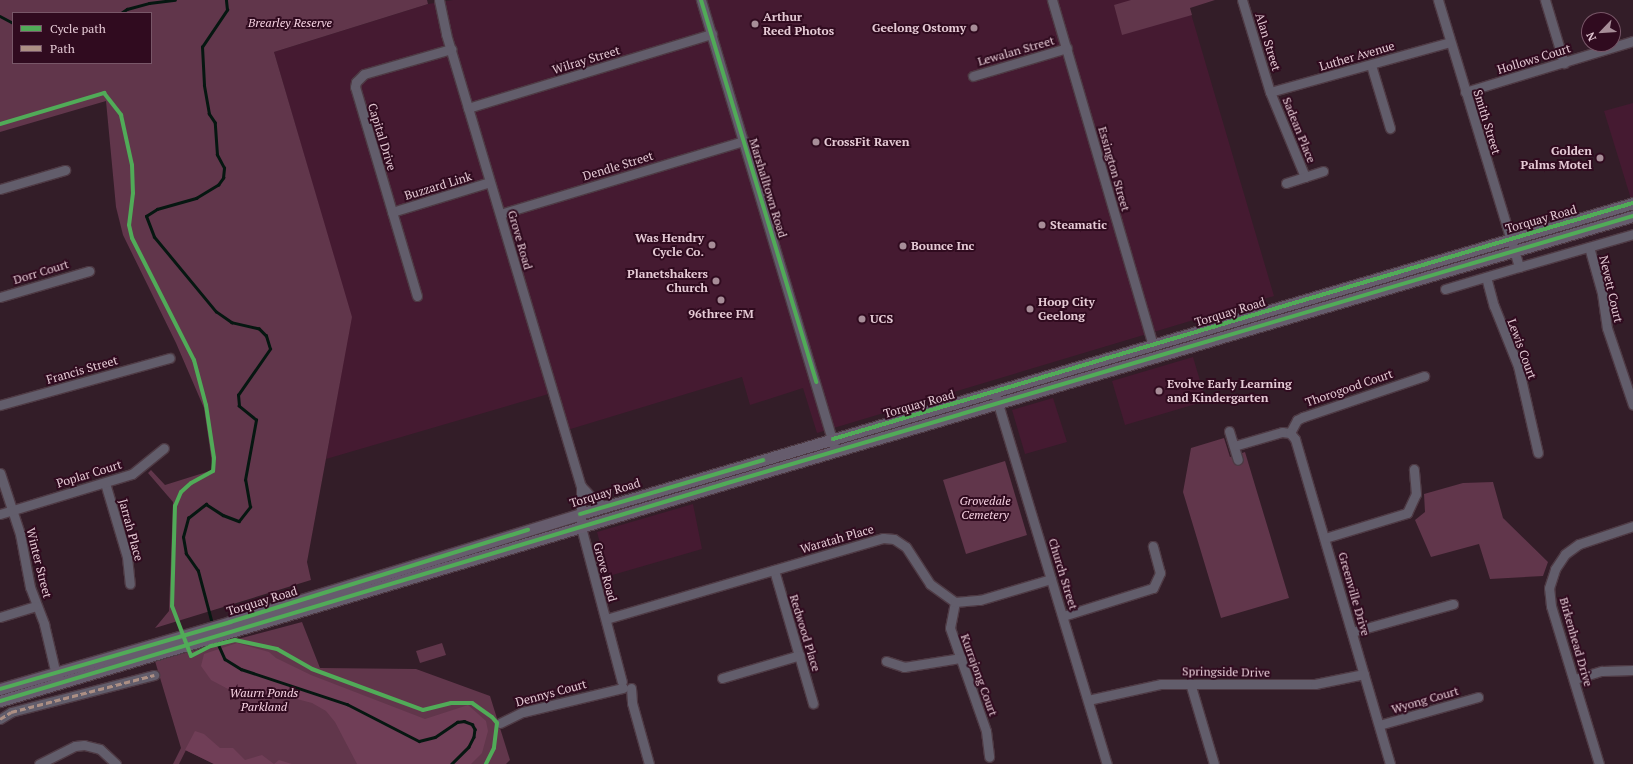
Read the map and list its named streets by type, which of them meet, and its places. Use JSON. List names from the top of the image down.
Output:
{
  "streets": {
    "main road": ["Torquay Road"],
    "street": [
      "Alan Street",
      "Lewalan Street",
      "Luther Avenue",
      "Hollows Court",
      "Wilray Street",
      "Smith Street",
      "Sadean Place",
      "Capital Drive",
      "Dendle Street",
      "Essington Street",
      "Buzzard Link",
      "Marshalltown Road",
      "Grove Road",
      "Dorr Court",
      "Nevett Court",
      "Lewis Court",
      "Francis Street",
      "Thorogood Court",
      "Poplar Court",
      "Jarrah Place",
      "Waratah Place",
      "Winter Street",
      "Church Street",
      "Greenville Drive",
      "Redwood Place",
      "Birkenhead Drive",
      "Springside Drive",
      "Kurrajong Court",
      "Dennys Court",
      "Wyong Court"
    ]
  },
  "crossings": [
    ["Alan Street", "Luther Avenue"],
    ["Alan Street", "Sadean Place"],
    ["Lewalan Street", "Essington Street"],
    ["Luther Avenue", "Smith Street"],
    ["Luther Avenue", "Sadean Place"],
    ["Hollows Court", "Smith Street"],
    ["Wilray Street", "Marshalltown Road"],
    ["Wilray Street", "Grove Road"],
    ["Smith Street", "Torquay Road"],
    ["Capital Drive", "Buzzard Link"],
    ["Capital Drive", "Grove Road"],
    ["Dendle Street", "Marshalltown Road"],
    ["Dendle Street", "Grove Road"],
    ["Essington Street", "Torquay Road"],
    ["Buzzard Link", "Grove Road"],
    ["Marshalltown Road", "Torquay Road"],
    ["Torquay Road", "Grove Road"],
    ["Torquay Road", "Winter Street"],
    ["Torquay Road", "Church Street"],
    ["Grove Road", "Waratah Place"],
    ["Grove Road", "Dennys Court"],
    ["Nevett Court", "Lewis Court"],
    ["Thorogood Court", "Greenville Drive"],
    ["Poplar Court", "Jarrah Place"],
    ["Poplar Court", "Winter Street"],
    ["Waratah Place", "Redwood Place"],
    ["Waratah Place", "Kurrajong Court"],
    ["Church Street", "Springside Drive"],
    ["Greenville Drive", "Springside Drive"],
    ["Greenville Drive", "Wyong Court"]
  ],
  "parks": ["Brearley Reserve", "Grovedale Cemetery", "Waurn Ponds Parkland"],
  "places": [
    "Arthur Reed Photos",
    "Geelong Ostomy",
    "CrossFit Raven",
    "Golden Palms Motel",
    "Steamatic",
    "Was Hendry Cycle Co.",
    "Bounce Inc",
    "Planetshakers Church",
    "96three FM",
    "Hoop City Geelong",
    "UCS",
    "Evolve Early Learning and Kindergarten"
  ],
  "legend": ["Cycle path", "Path"],
  "north": "bottom left"
}
